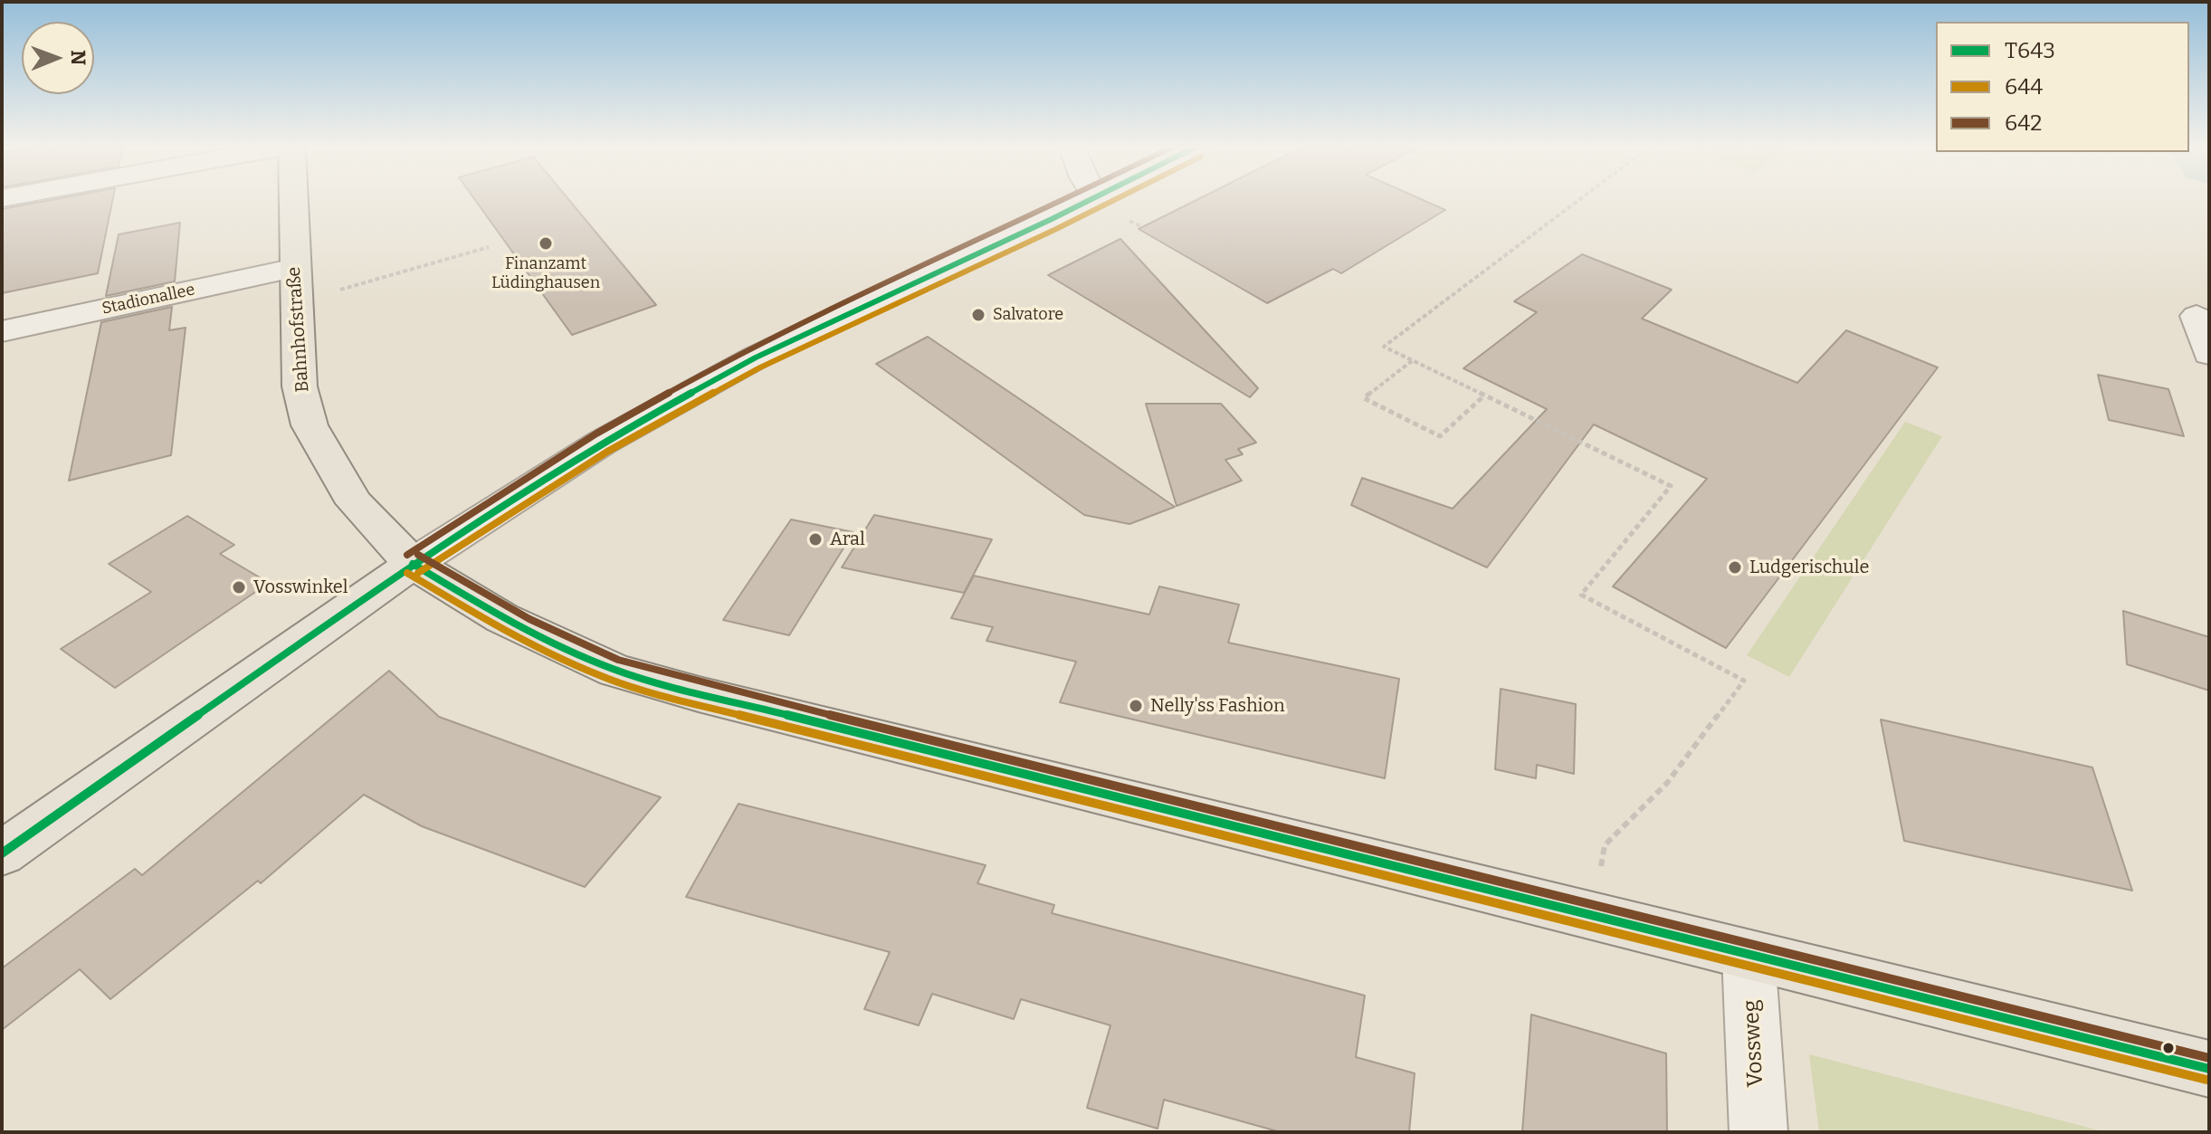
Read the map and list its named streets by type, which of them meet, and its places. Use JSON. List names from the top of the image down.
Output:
{
  "streets": {
    "main road": ["Bahnhofstraße"],
    "street": ["Stadionallee", "Vossweg"]
  },
  "crossings": [
    ["Stadionallee", "Bahnhofstraße"],
    ["Bahnhofstraße", "Vossweg"]
  ],
  "places": [
    "Finanzamt Lüdinghausen",
    "Salvatore",
    "Aral",
    "Ludgerischule",
    "Vosswinkel",
    "Nelly'ss Fashion"
  ],
  "lines": ["transit line T643", "transit line 644", "transit line 642"],
  "legend": ["T643", "644", "642"],
  "north": "right"
}
